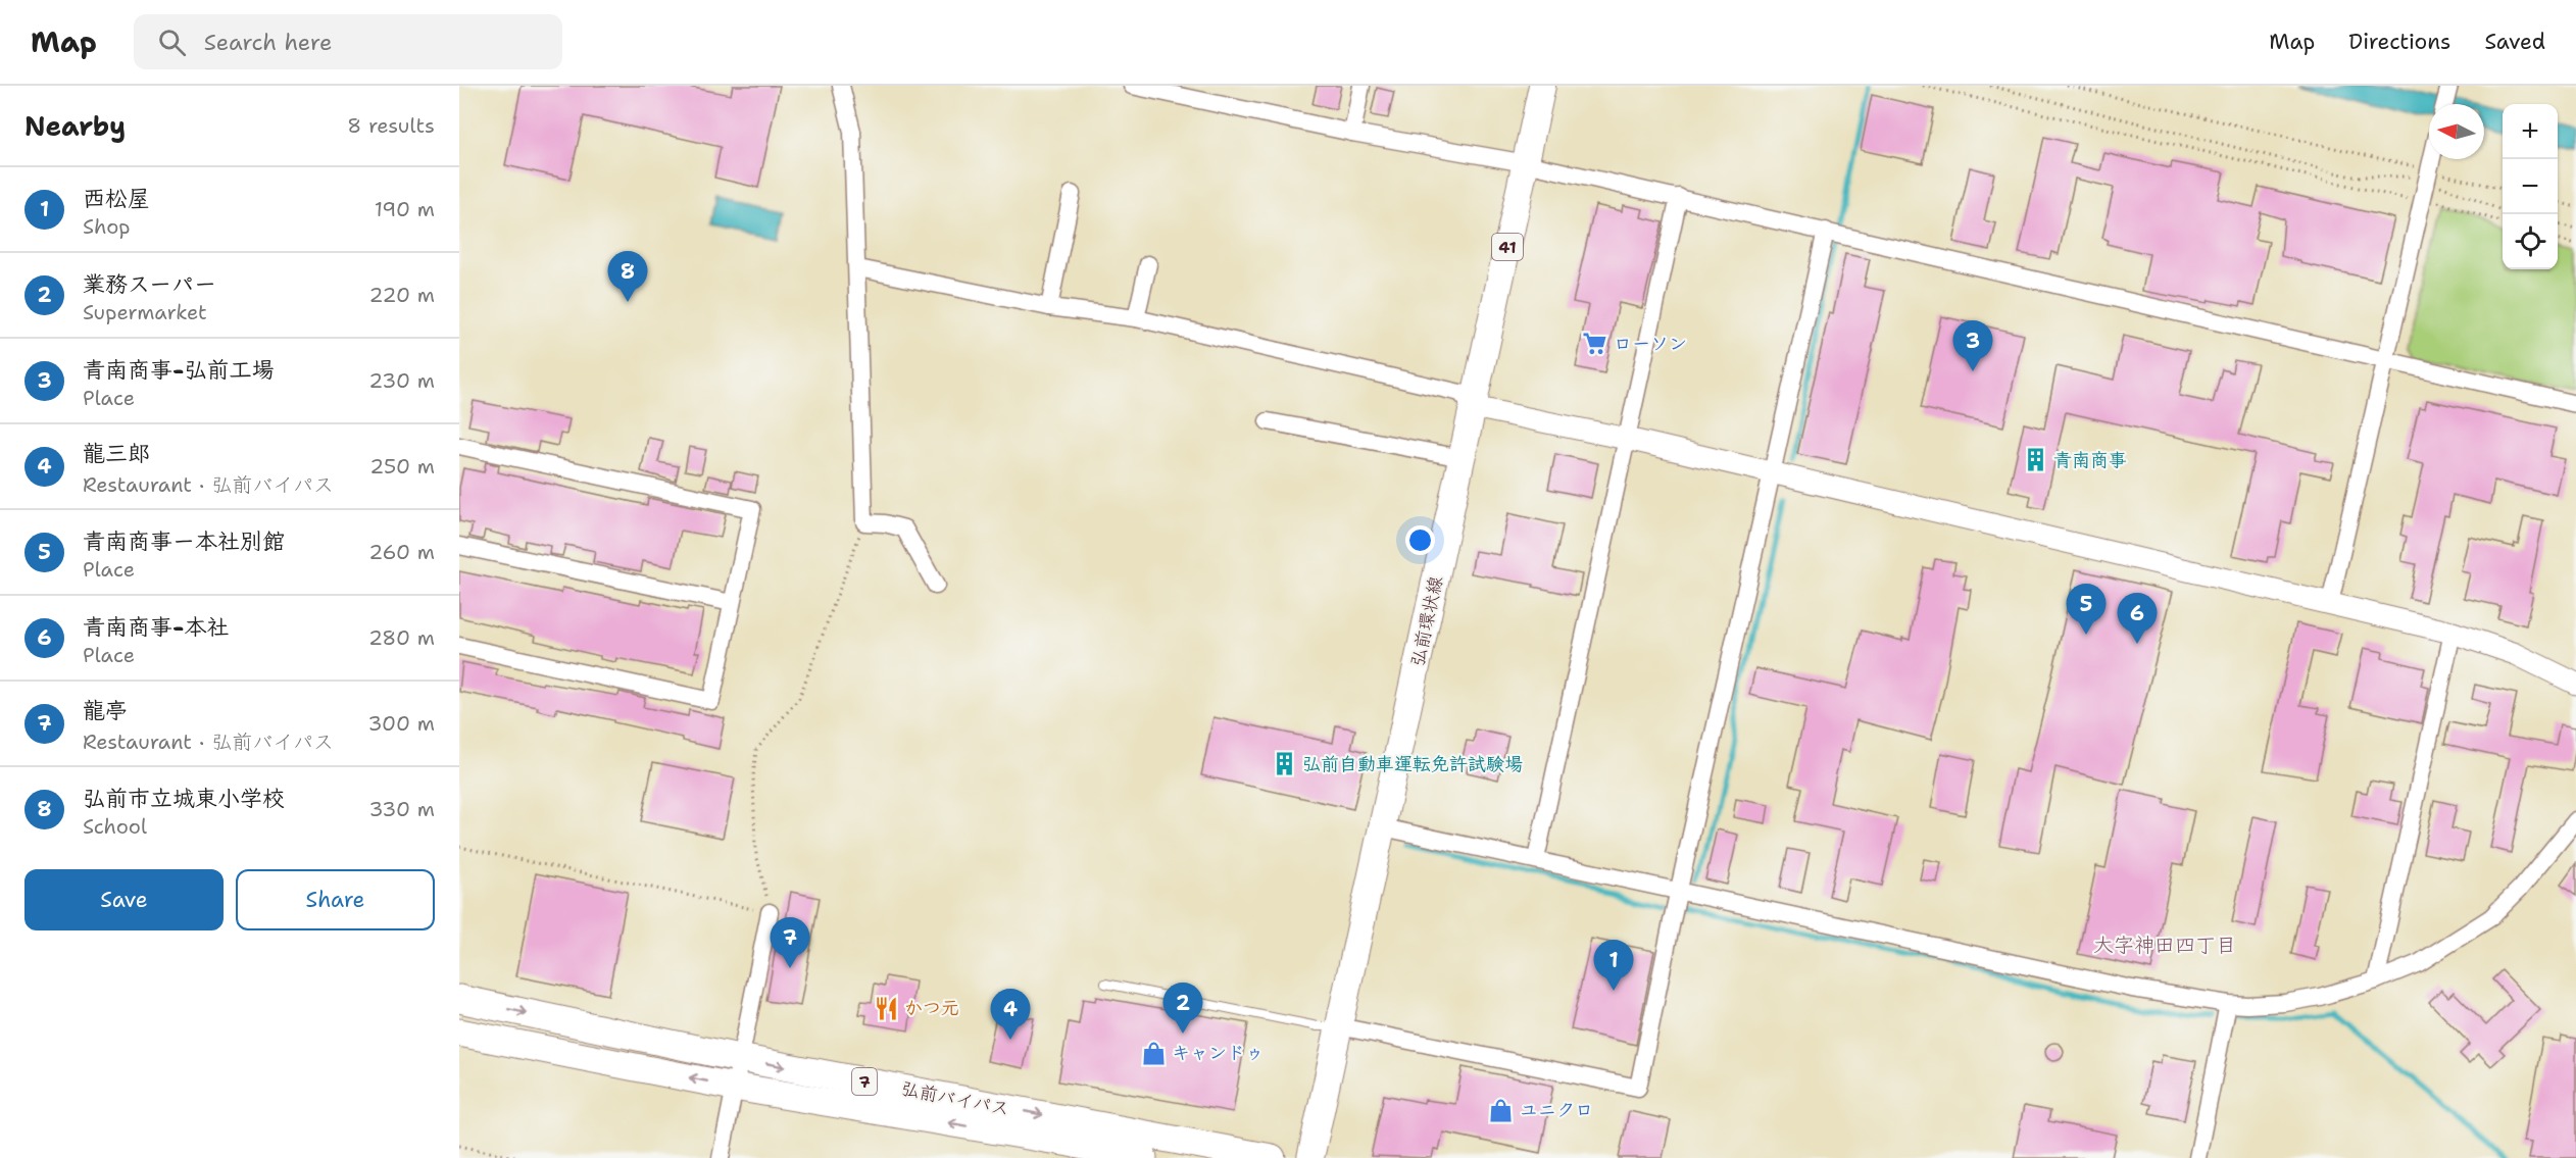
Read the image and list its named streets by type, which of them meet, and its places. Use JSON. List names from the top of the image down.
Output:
{
  "streets": {
    "highway": ["7", "弘前バイパス"],
    "main road": ["41", "弘前環状線"]
  },
  "districts": ["大字神田四丁目"],
  "places": {
    "supermarket": ["ローソン"],
    "building": ["青南商事", "弘前自動車運転免許試験場"],
    "restaurant": ["かつ元"],
    "shop": ["キャンドゥ", "ユニクロ"]
  },
  "north": "left",
  "page": {
    "header": "Map",
    "search": "Search here",
    "nav": ["Map", "Directions", "Saved"],
    "heading": ["Nearby", "8 results"],
    "map_buttons": ["+", "−"],
    "list": [
      {
        "mark": "1",
        "name": "西松屋",
        "note": "Shop",
        "value": "190 m"
      },
      {
        "mark": "2",
        "name": "業務スーパー",
        "note": "Supermarket",
        "value": "220 m"
      },
      {
        "mark": "3",
        "name": "青南商事-弘前工場",
        "note": "Place",
        "value": "230 m"
      },
      {
        "mark": "4",
        "name": "龍三郎",
        "note": "Restaurant · 弘前バイパス",
        "value": "250 m"
      },
      {
        "mark": "5",
        "name": "青南商事ー本社別館",
        "note": "Place",
        "value": "260 m"
      },
      {
        "mark": "6",
        "name": "青南商事-本社",
        "note": "Place",
        "value": "280 m"
      },
      {
        "mark": "7",
        "name": "龍亭",
        "note": "Restaurant · 弘前バイパス",
        "value": "300 m"
      },
      {
        "mark": "8",
        "name": "弘前市立城東小学校",
        "note": "School",
        "value": "330 m"
      }
    ],
    "pins": [
      "8",
      "3",
      "5",
      "6",
      "7",
      "1",
      "2",
      "4"
    ],
    "buttons": ["Save", "Share"]
  }
}
